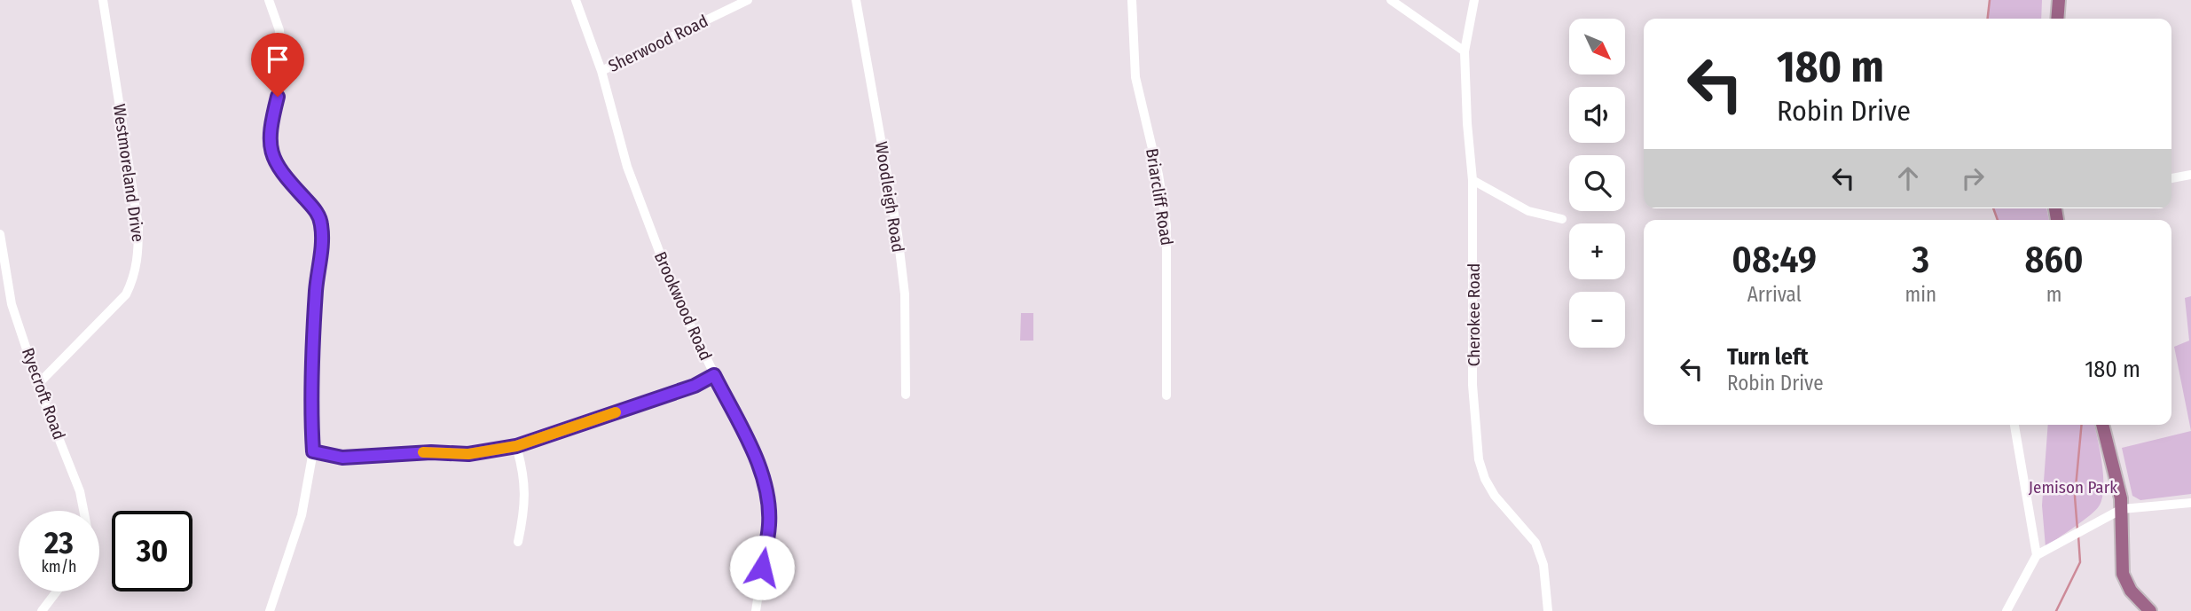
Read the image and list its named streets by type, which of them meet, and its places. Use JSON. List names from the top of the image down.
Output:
{
  "streets": {
    "street": [
      "Sherwood Road",
      "Westmoreland Drive",
      "Woodleigh Road",
      "Briarcliff Road",
      "Brookwood Road",
      "Cherokee Road",
      "Ryecroft Road"
    ]
  },
  "crossings": [
    ["Sherwood Road", "Brookwood Road"],
    ["Westmoreland Drive", "Ryecroft Road"]
  ],
  "parks": ["Jemison Park"],
  "north": "bottom right",
  "page": {
    "map_buttons": ["+", "−"],
    "turn": ["180 m", "Robin Drive"],
    "eta": [
      "08:49",
      "Arrival",
      "3",
      "min",
      "860",
      "m"
    ],
    "list": [
      {
        "name": "Turn left",
        "note": "Robin Drive",
        "value": "180 m"
      }
    ],
    "speed": "23 km/h",
    "limit": "30"
  }
}
